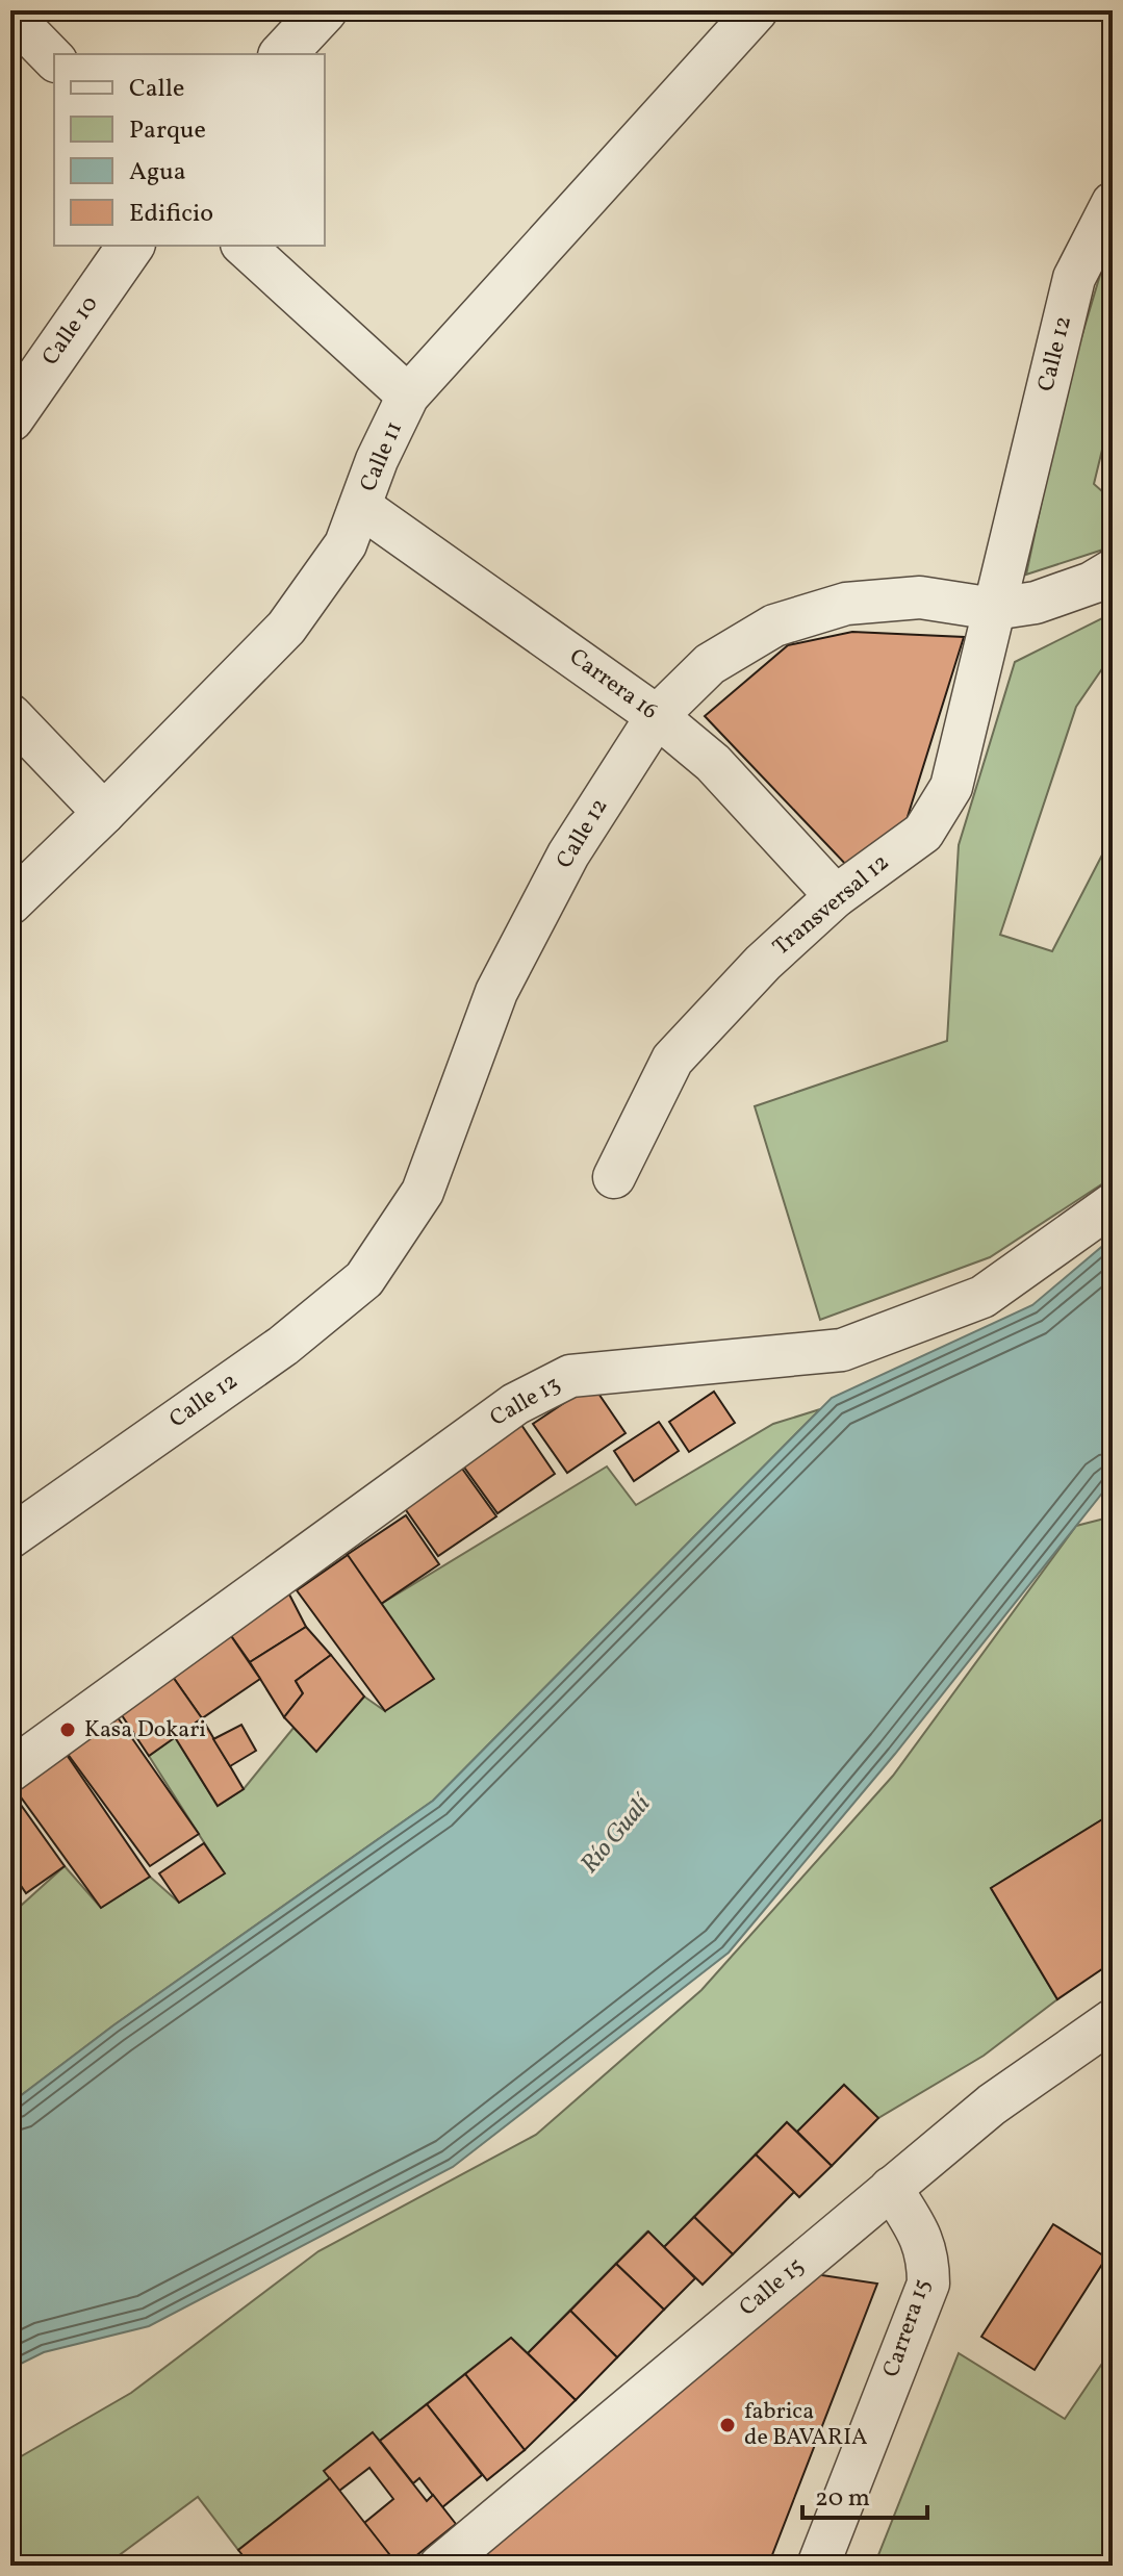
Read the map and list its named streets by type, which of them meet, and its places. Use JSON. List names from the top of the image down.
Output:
{
  "streets": {
    "street": [
      "Calle 10",
      "Calle 12",
      "Calle 11",
      "Carrera 16",
      "Transversal 12",
      "Calle 13",
      "Calle 15",
      "Carrera 15"
    ]
  },
  "crossings": [
    ["Calle 12", "Carrera 16"],
    ["Calle 12", "Transversal 12"],
    ["Calle 11", "Carrera 16"],
    ["Carrera 16", "Transversal 12"],
    ["Calle 15", "Carrera 15"]
  ],
  "water": ["Río Gualí"],
  "places": ["Kasa Dokari", "fabrica de BAVARIA"],
  "legend": [
    "Calle",
    "Parque",
    "Agua",
    "Edificio"
  ],
  "scale_bar": "20 m"
}
